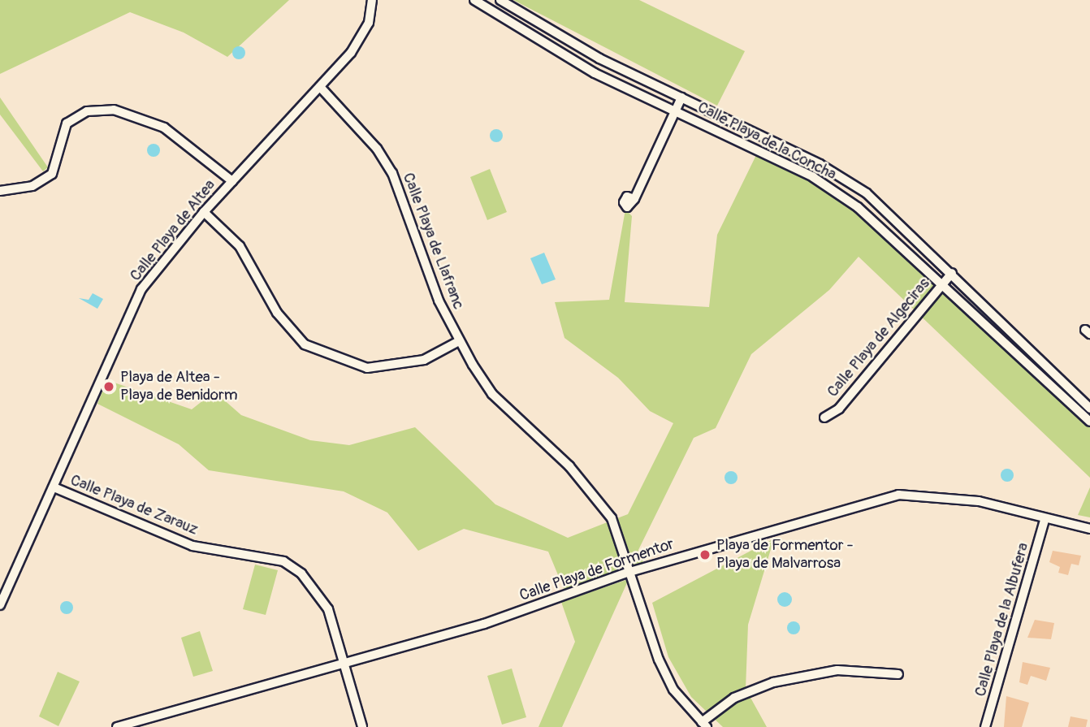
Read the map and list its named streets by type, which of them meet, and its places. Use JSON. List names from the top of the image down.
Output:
{
  "streets": {
    "street": [
      "Calle Playa de la Concha",
      "Calle Playa de Altea",
      "Calle Playa de Llafranc",
      "Calle Playa de Algeciras",
      "Calle Playa de Zarauz",
      "Calle Playa de Formentor",
      "Calle Playa de la Albufera"
    ]
  },
  "crossings": [
    ["Calle Playa de la Concha", "Calle Playa de Algeciras"],
    ["Calle Playa de Altea", "Calle Playa de Llafranc"],
    ["Calle Playa de Altea", "Calle Playa de Zarauz"],
    ["Calle Playa de Llafranc", "Calle Playa de Formentor"],
    ["Calle Playa de Zarauz", "Calle Playa de Formentor"],
    ["Calle Playa de Formentor", "Calle Playa de la Albufera"]
  ],
  "places": ["Playa de Altea - Playa de Benidorm", "Playa de Formentor - Playa de Malvarrosa"]
}
